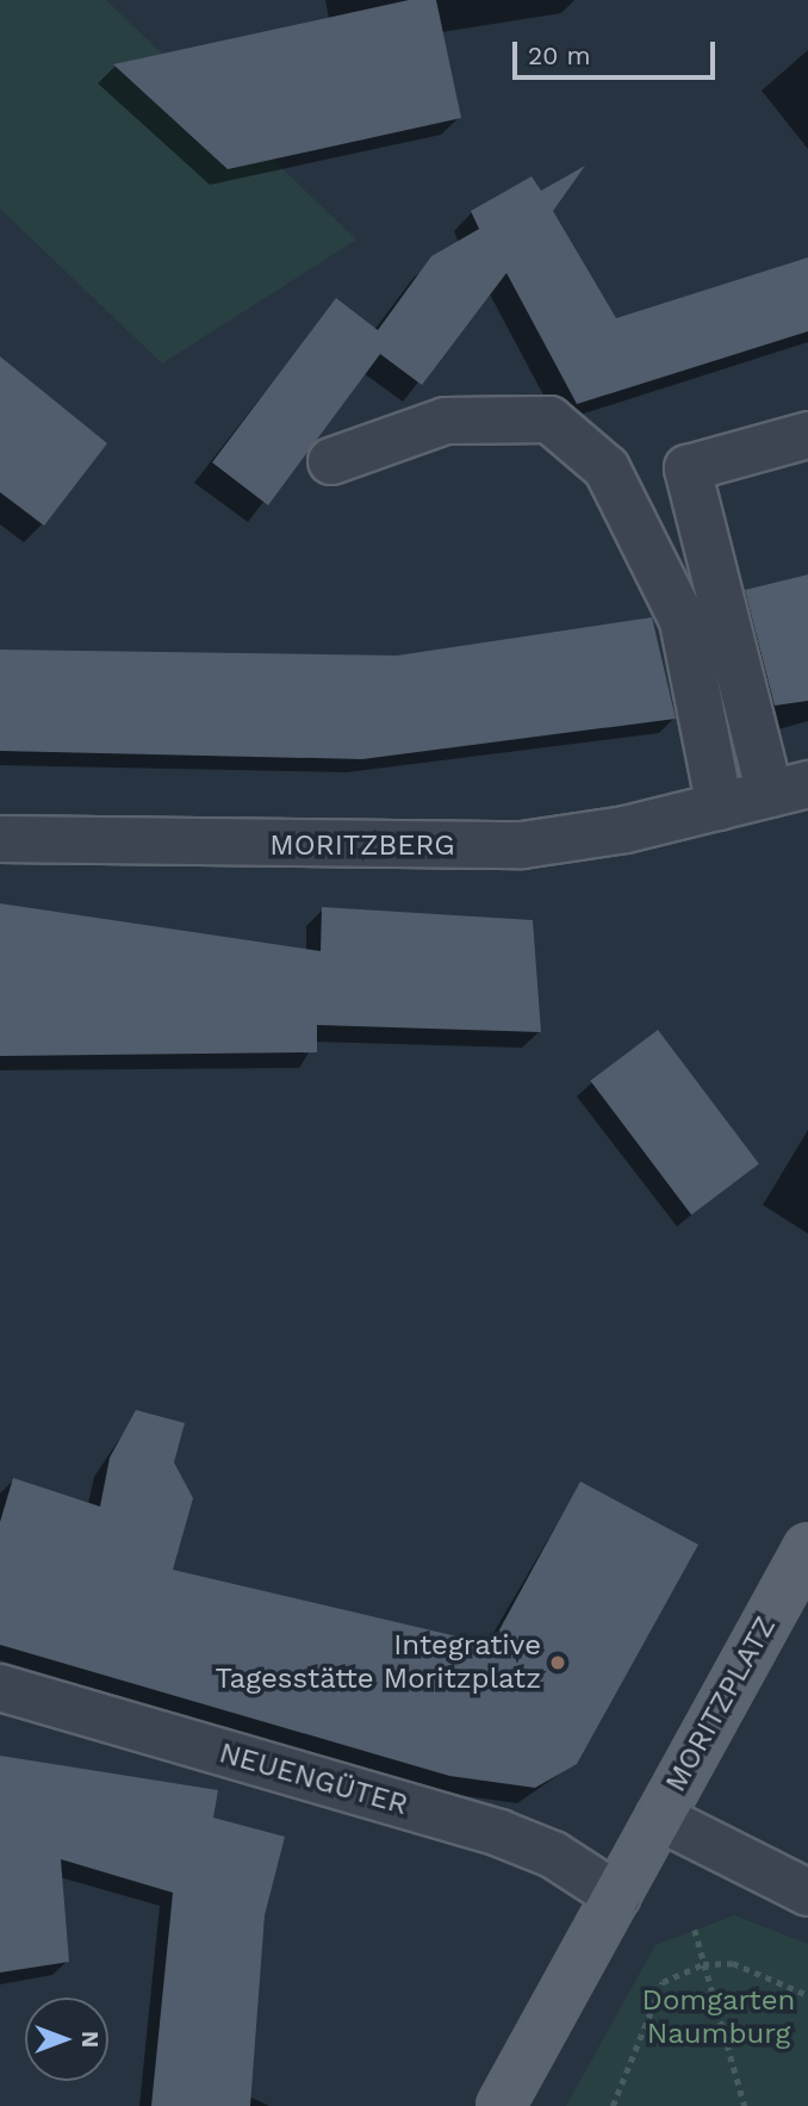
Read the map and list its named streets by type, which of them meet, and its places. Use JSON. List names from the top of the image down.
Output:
{
  "streets": {
    "main road": ["MORITZPLATZ"],
    "street": ["MORITZBERG", "NEUENGÜTER"]
  },
  "crossings": [
    ["MORITZPLATZ", "NEUENGÜTER"]
  ],
  "parks": ["Domgarten Naumburg"],
  "places": ["Integrative Tagesstätte Moritzplatz"],
  "scale_bar": "20 m",
  "north": "right"
}
